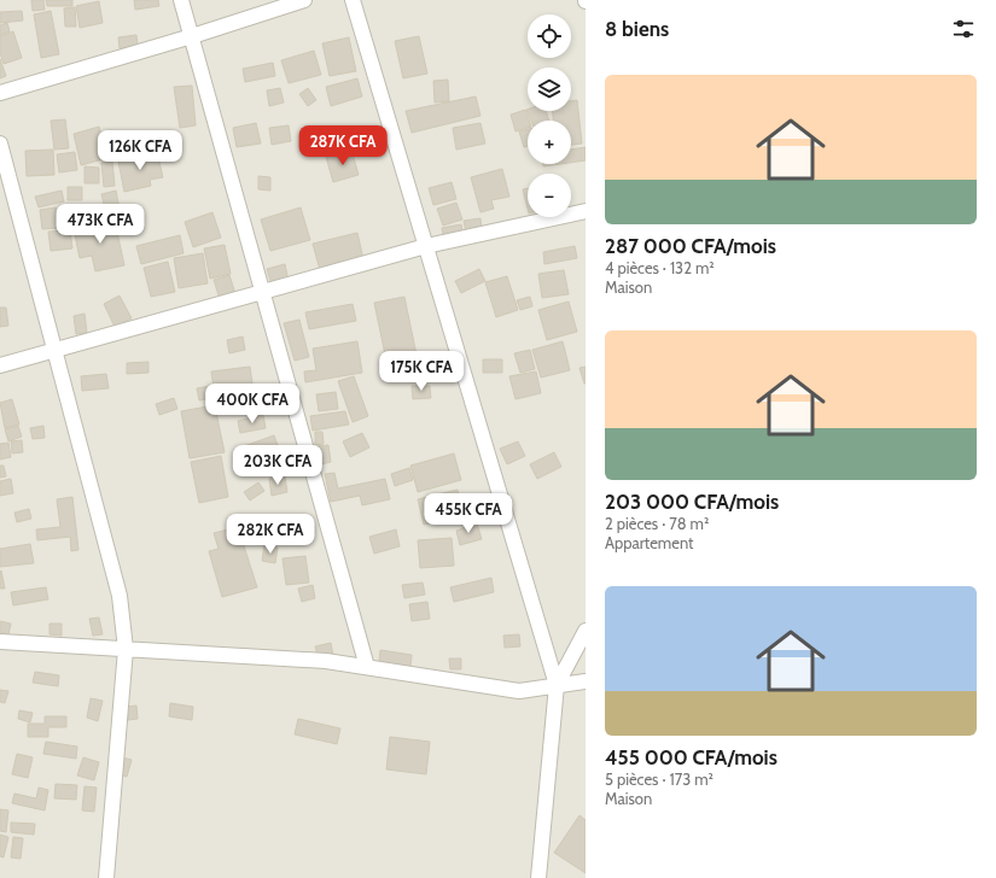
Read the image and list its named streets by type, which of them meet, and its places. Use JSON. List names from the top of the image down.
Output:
{
  "page": {
    "heading": "8 biens",
    "map_buttons": ["+", "−"],
    "list": [
      {
        "name": "287 000 CFA/mois",
        "note": "4 pièces · 132 m² · Maison"
      },
      {
        "name": "203 000 CFA/mois",
        "note": "2 pièces · 78 m² · Appartement"
      },
      {
        "name": "455 000 CFA/mois",
        "note": "5 pièces · 173 m² · Maison"
      }
    ],
    "price": [
      "287K CFA",
      "126K CFA",
      "473K CFA",
      "175K CFA",
      "400K CFA",
      "203K CFA",
      "455K CFA",
      "282K CFA"
    ]
  }
}
